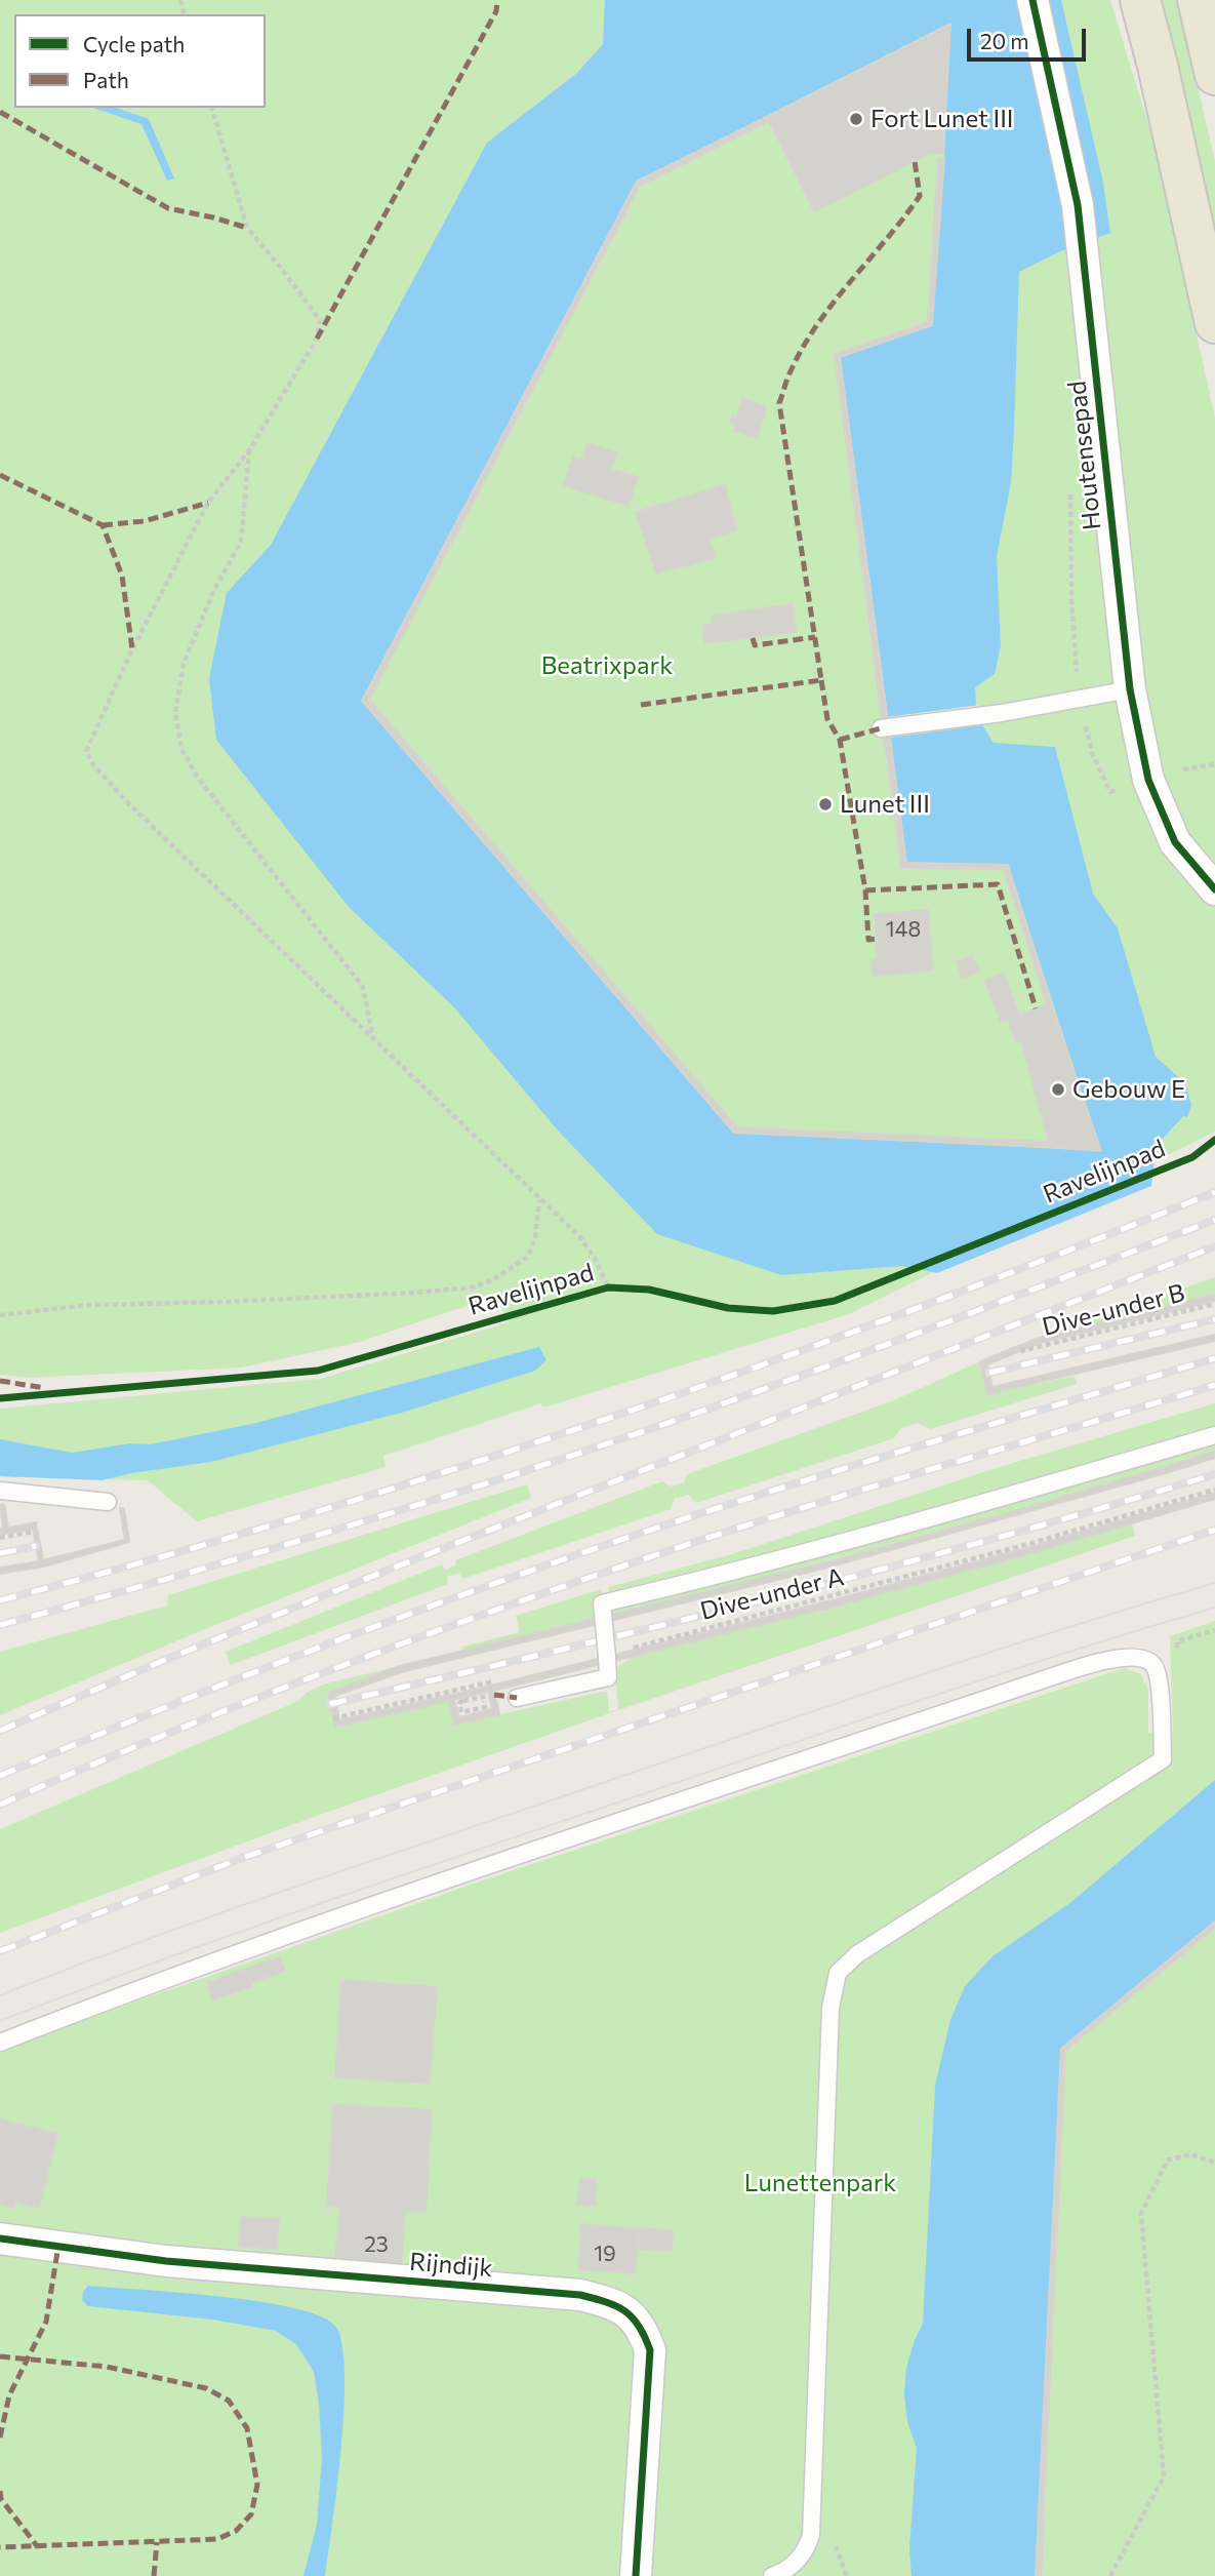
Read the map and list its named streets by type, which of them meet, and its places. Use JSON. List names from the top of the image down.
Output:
{
  "streets": {
    "street": ["Houtensepad", "Rijndijk"],
    "path": ["Dive-under B", "Dive-under A"],
    "cycle path": ["Ravelijnpad"]
  },
  "parks": ["Beatrixpark", "Lunettenpark"],
  "places": ["Fort Lunet III", "Lunet III", "Gebouw E"],
  "house_numbers": ["148", "23", "19"],
  "legend": ["Cycle path", "Path"],
  "scale_bar": "20 m"
}
